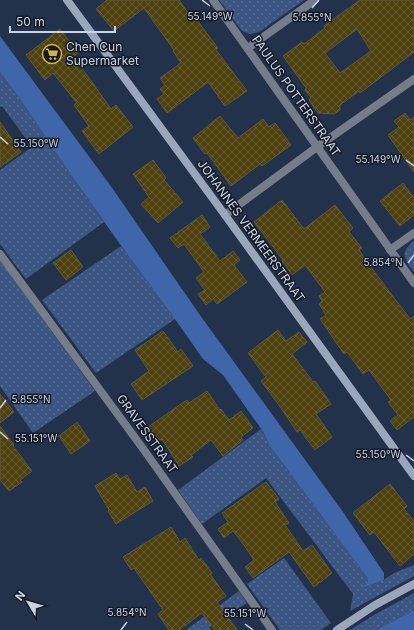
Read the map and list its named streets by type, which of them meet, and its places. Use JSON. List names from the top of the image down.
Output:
{
  "streets": {
    "street": ["PAULUS POTTERSTRAAT", "JOHANNES VERMEERSTRAAT", "GRAVESSTRAAT"]
  },
  "places": {
    "supermarket": ["Chen Cun Supermarket"]
  },
  "scale_bar": "50 m",
  "north": "top left",
  "coordinates": [
    "55.149°W",
    "5.855°N",
    "55.150°W",
    "5.854°N",
    "55.151°W"
  ]
}
